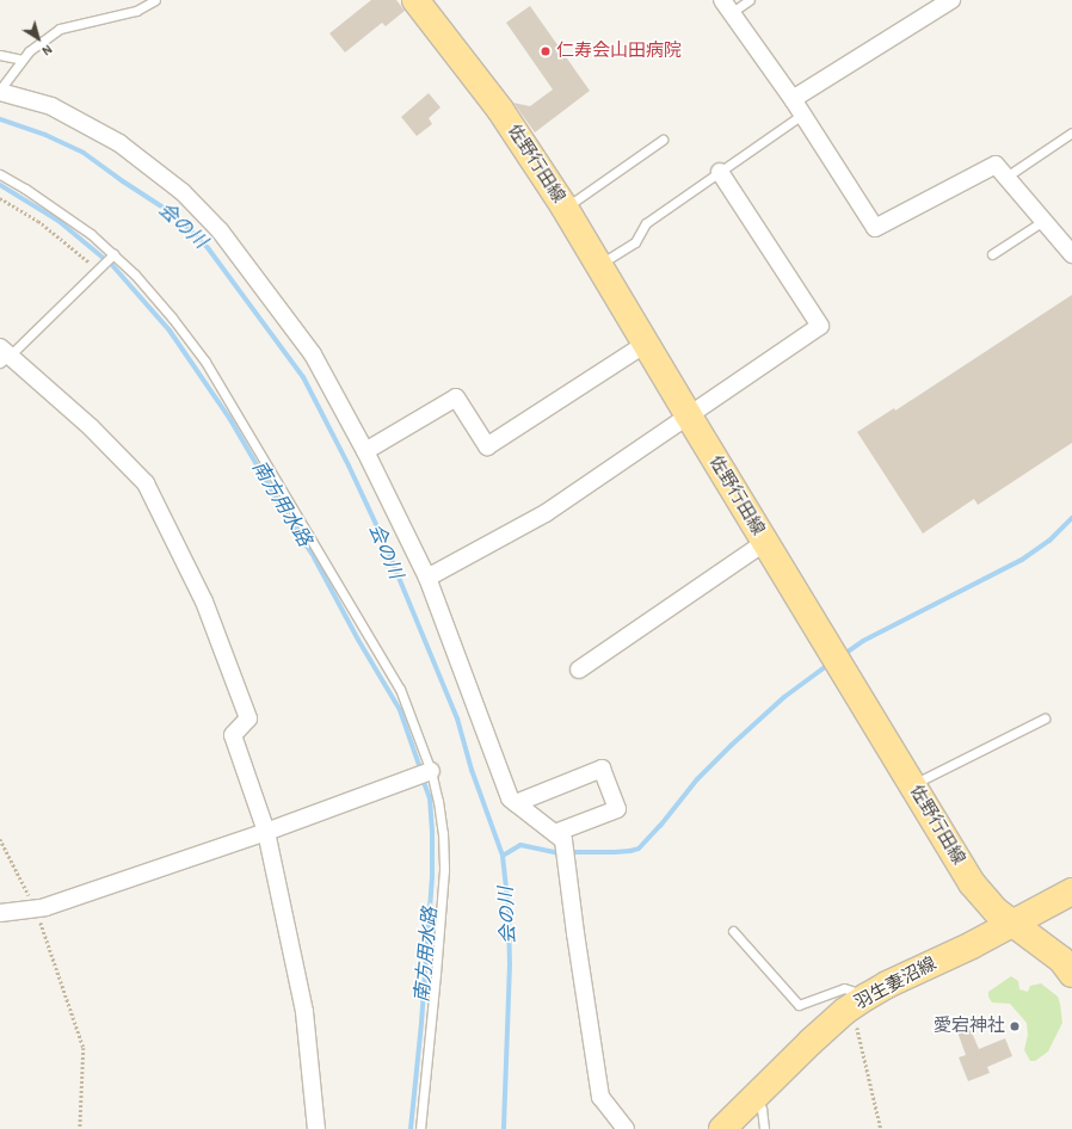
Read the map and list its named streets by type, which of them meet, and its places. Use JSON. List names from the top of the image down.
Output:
{
  "streets": {
    "main road": ["佐野行田線", "羽生妻沼線"]
  },
  "crossings": [
    ["佐野行田線", "羽生妻沼線"]
  ],
  "water": ["会の川", "南方用水路"],
  "places": ["仁寿会山田病院", "愛宕神社"],
  "north": "bottom right"
}
